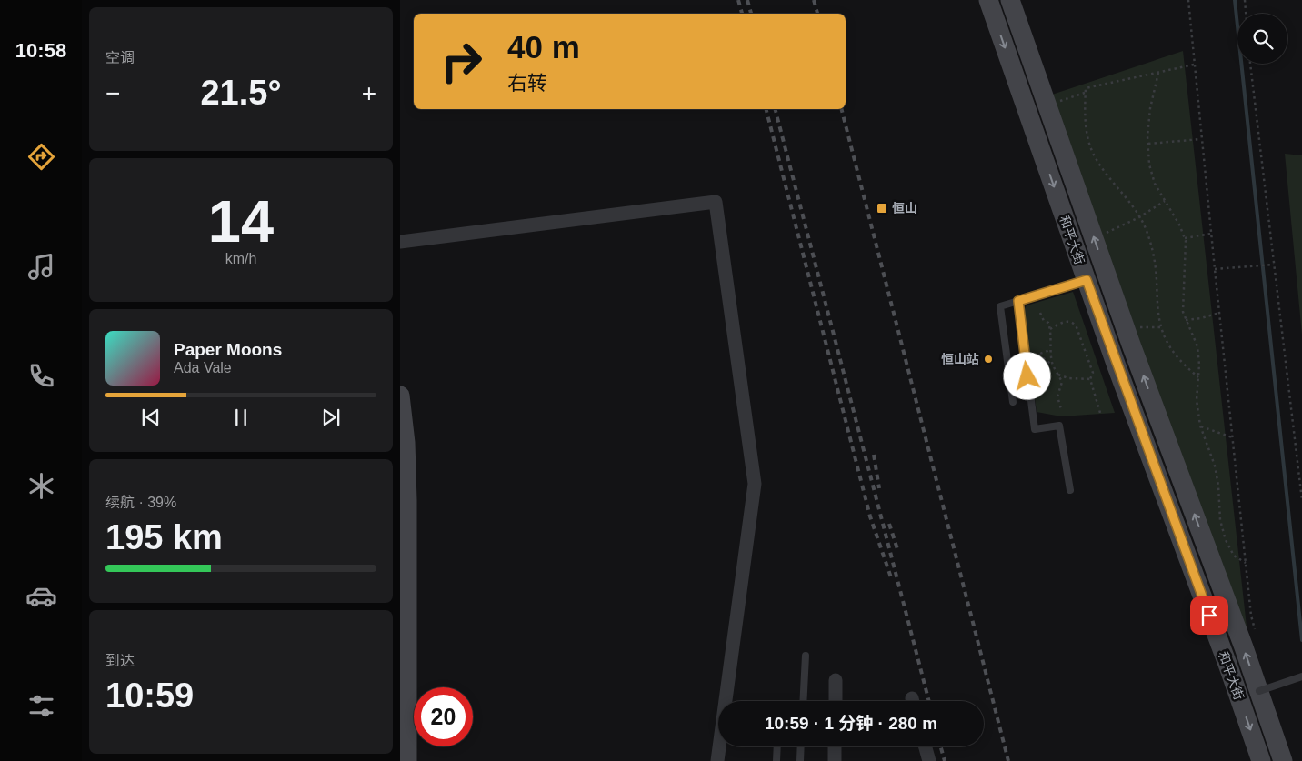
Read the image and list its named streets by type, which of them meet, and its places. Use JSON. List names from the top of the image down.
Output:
{
  "streets": {
    "main road": ["和平大街"]
  },
  "places": {
    "transit": ["恒山"],
    "other": ["恒山站"]
  },
  "page": {
    "tabs": "10:58",
    "tile": [
      "空调",
      ["14", "km/h"],
      ["续航 · 39%", "195 km"],
      ["到达", "10:59"]
    ],
    "turn": ["40 m", "右转"],
    "heat": ["−", "21.5°", "+"],
    "song": ["Paper Moons", "Ada Vale"],
    "limit": "20",
    "trip": "10:59 · 1 分钟 · 280 m"
  }
}
